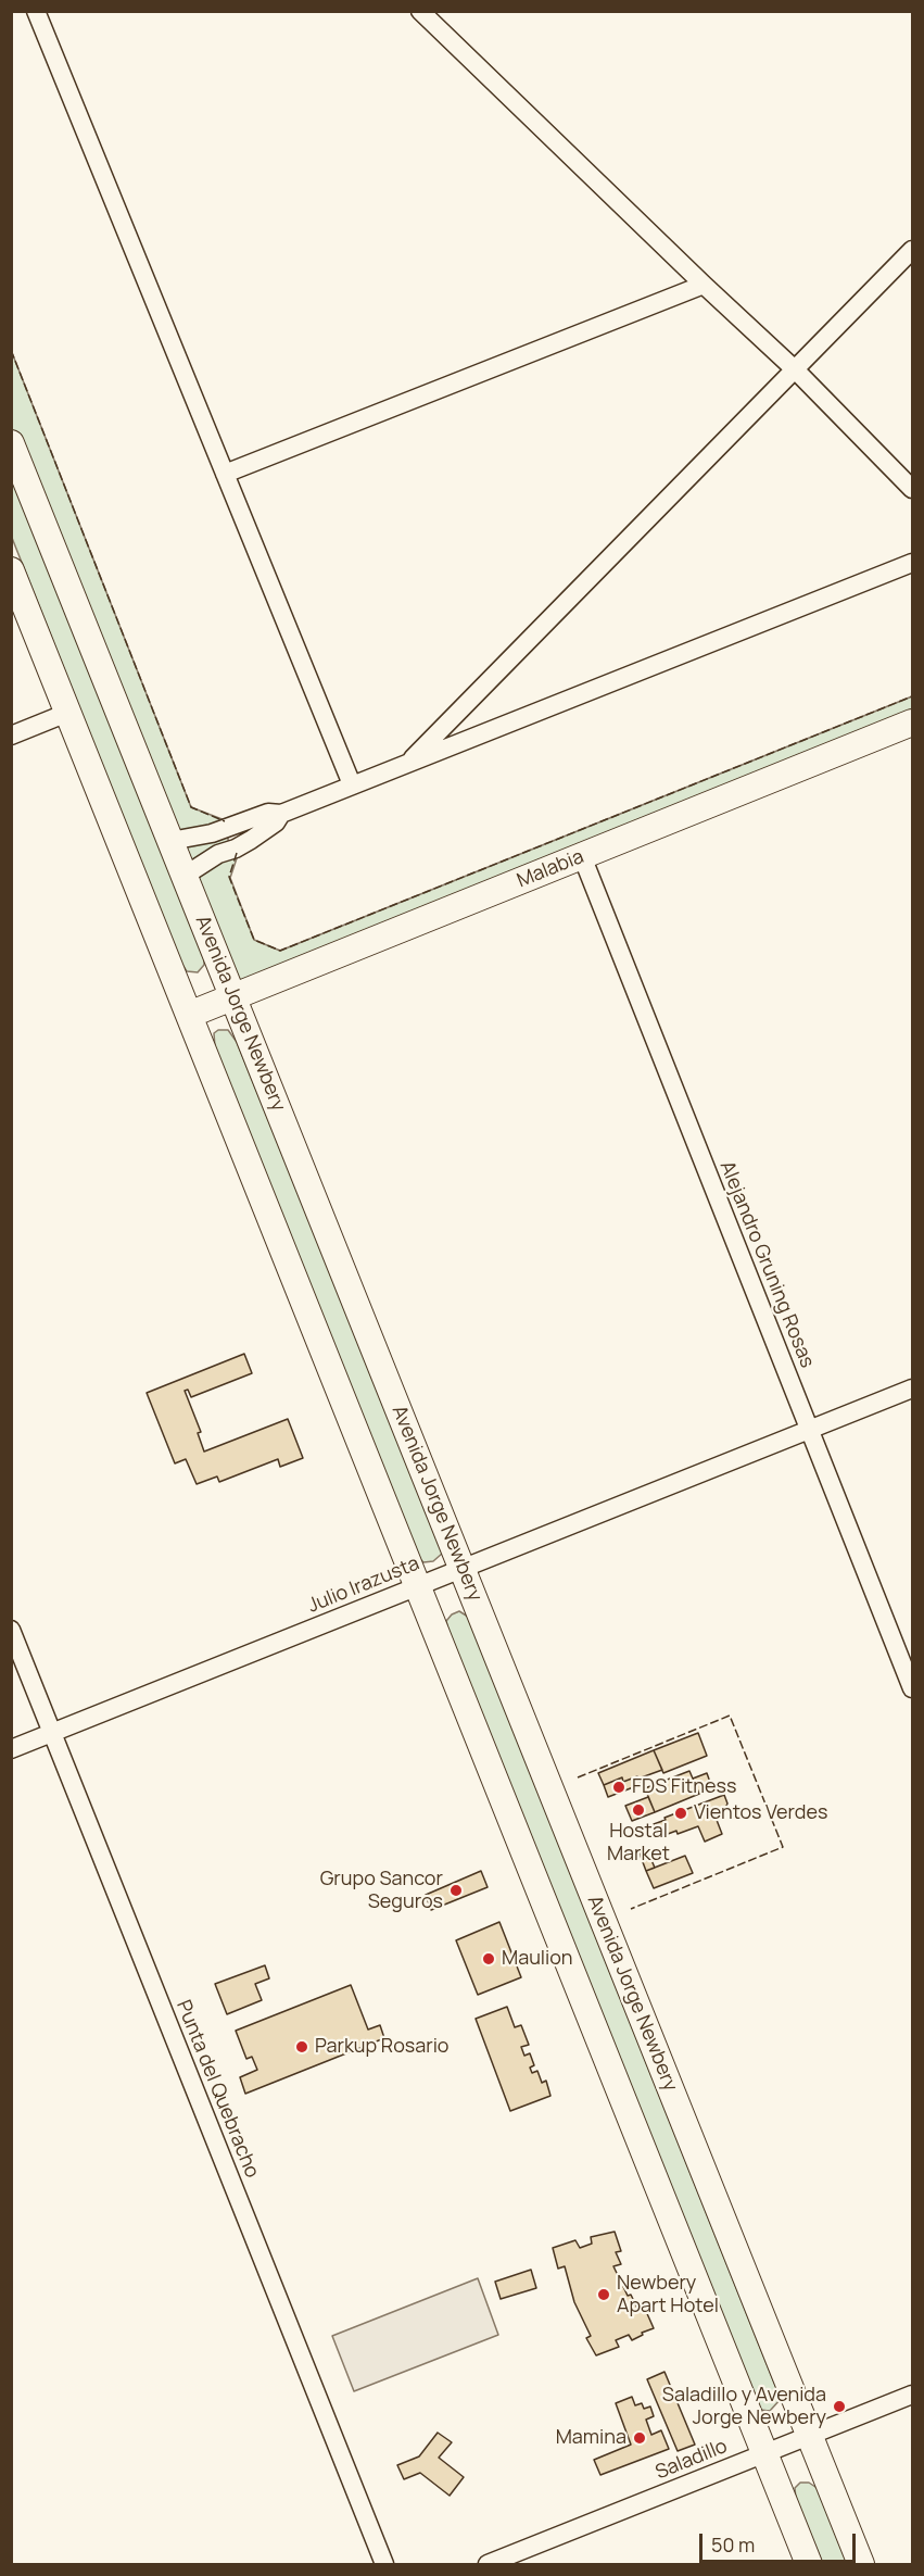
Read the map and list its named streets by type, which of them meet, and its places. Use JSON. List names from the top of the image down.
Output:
{
  "streets": {
    "main road": ["Malabia", "Avenida Jorge Newbery"],
    "street": [
      "Alejandro Gruning Rosas",
      "Julio Irazusta",
      "Punta del Quebracho",
      "Saladillo"
    ]
  },
  "crossings": [
    ["Malabia", "Avenida Jorge Newbery"],
    ["Malabia", "Alejandro Gruning Rosas"],
    ["Avenida Jorge Newbery", "Julio Irazusta"],
    ["Avenida Jorge Newbery", "Saladillo"],
    ["Alejandro Gruning Rosas", "Julio Irazusta"],
    ["Julio Irazusta", "Punta del Quebracho"]
  ],
  "places": [
    "FDS Fitness",
    "Hostal Market",
    "Vientos Verdes",
    "Grupo Sancor Seguros",
    "Maulion",
    "Parkup Rosario",
    "Newbery Apart Hotel",
    "Saladillo y Avenida Jorge Newbery",
    "Mamina"
  ],
  "scale_bar": "50 m"
}
